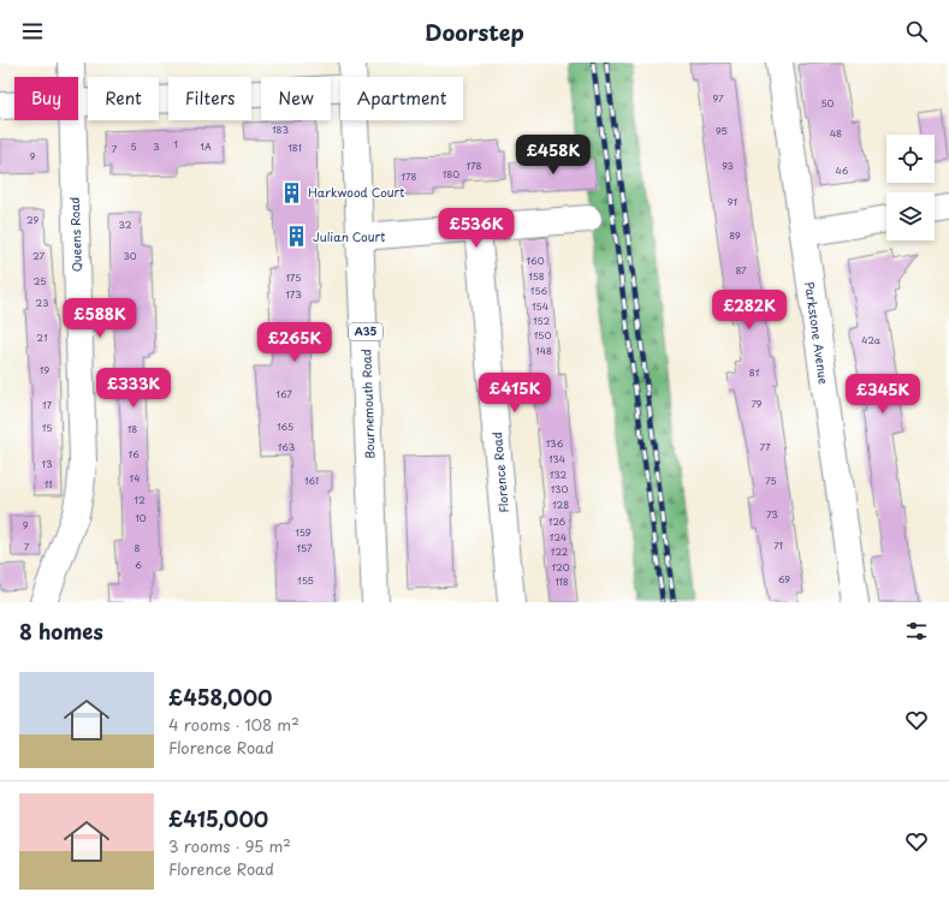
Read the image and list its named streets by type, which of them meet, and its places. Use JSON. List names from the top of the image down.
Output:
{
  "streets": {
    "main road": [
      "Queens Road",
      "A35",
      "Parkstone Avenue",
      "Bournemouth Road",
      "Florence Road"
    ]
  },
  "places": {
    "building": ["Harkwood Court", "Julian Court"]
  },
  "house_numbers": [
    "97",
    "50",
    "183",
    "95",
    "48",
    "1",
    "5",
    "3",
    "1A",
    "181",
    "7",
    "9",
    "178",
    "93",
    "46",
    "180",
    "178",
    "91",
    "29",
    "32",
    "89",
    "27",
    "30",
    "160",
    "87",
    "158",
    "175",
    "25",
    "156",
    "173",
    "23",
    "154",
    "152",
    "150",
    "21",
    "42a",
    "148",
    "19",
    "81",
    "167",
    "79",
    "17",
    "165",
    "15",
    "18",
    "136",
    "163",
    "77",
    "16",
    "134",
    "13",
    "132",
    "14",
    "161",
    "75",
    "11",
    "130",
    "12",
    "128",
    "73",
    "10",
    "126",
    "9",
    "159",
    "124",
    "71",
    "7",
    "8",
    "157",
    "122",
    "6",
    "120",
    "69",
    "155",
    "118"
  ],
  "page": {
    "header": "Doorstep",
    "chip": [
      "Buy",
      "Rent",
      "Filters",
      "New",
      "Apartment"
    ],
    "price": [
      "£458K",
      "£536K",
      "£282K",
      "£588K",
      "£265K",
      "£333K",
      "£415K",
      "£345K"
    ],
    "heading": "8 homes",
    "list": [
      {
        "name": "£458,000",
        "note": "4 rooms · 108 m² · Florence Road"
      },
      {
        "name": "£415,000",
        "note": "3 rooms · 95 m² · Florence Road"
      }
    ]
  }
}
